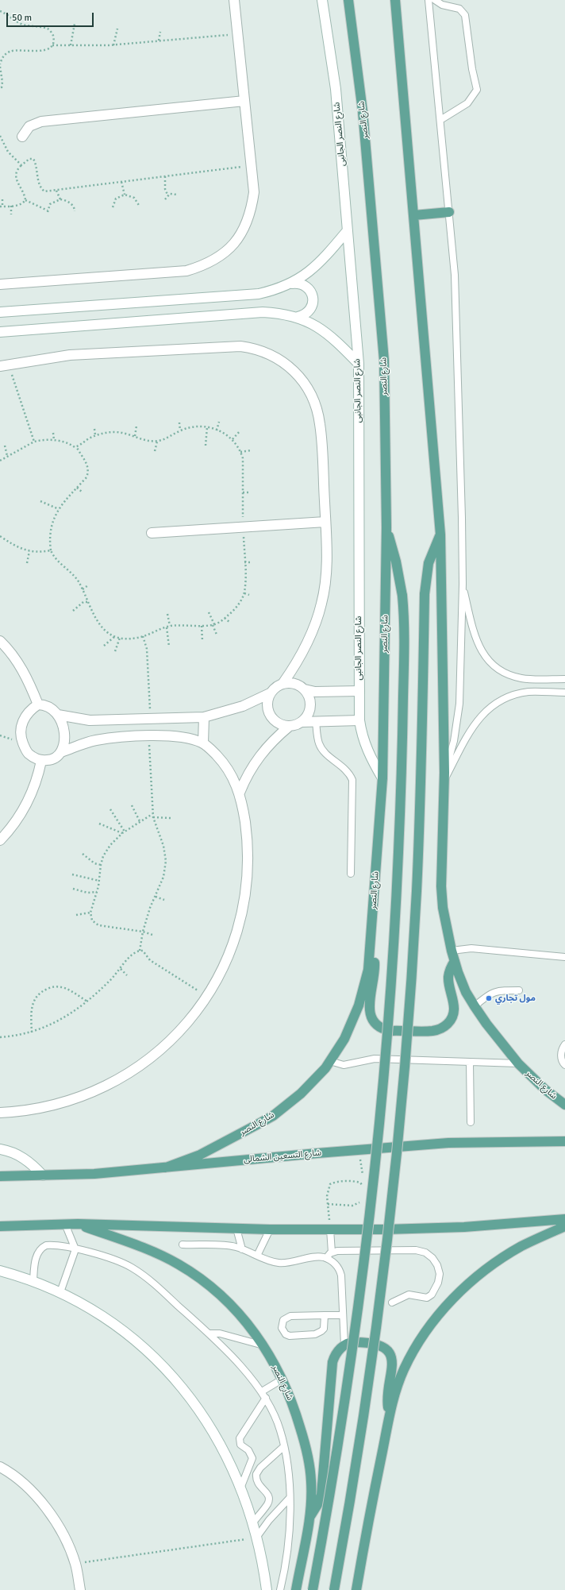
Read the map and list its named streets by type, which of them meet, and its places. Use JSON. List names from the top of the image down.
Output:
{
  "streets": {
    "main road": ["شارع النصر", "شارع التسعين الشمالى"],
    "street": ["شارع النصر الجانبى"]
  },
  "crossings": [
    ["شارع النصر", "شارع النصر الجانبى"],
    ["شارع النصر", "شارع التسعين الشمالى"]
  ],
  "places": ["مول تجاري"],
  "scale_bar": "50 m"
}
